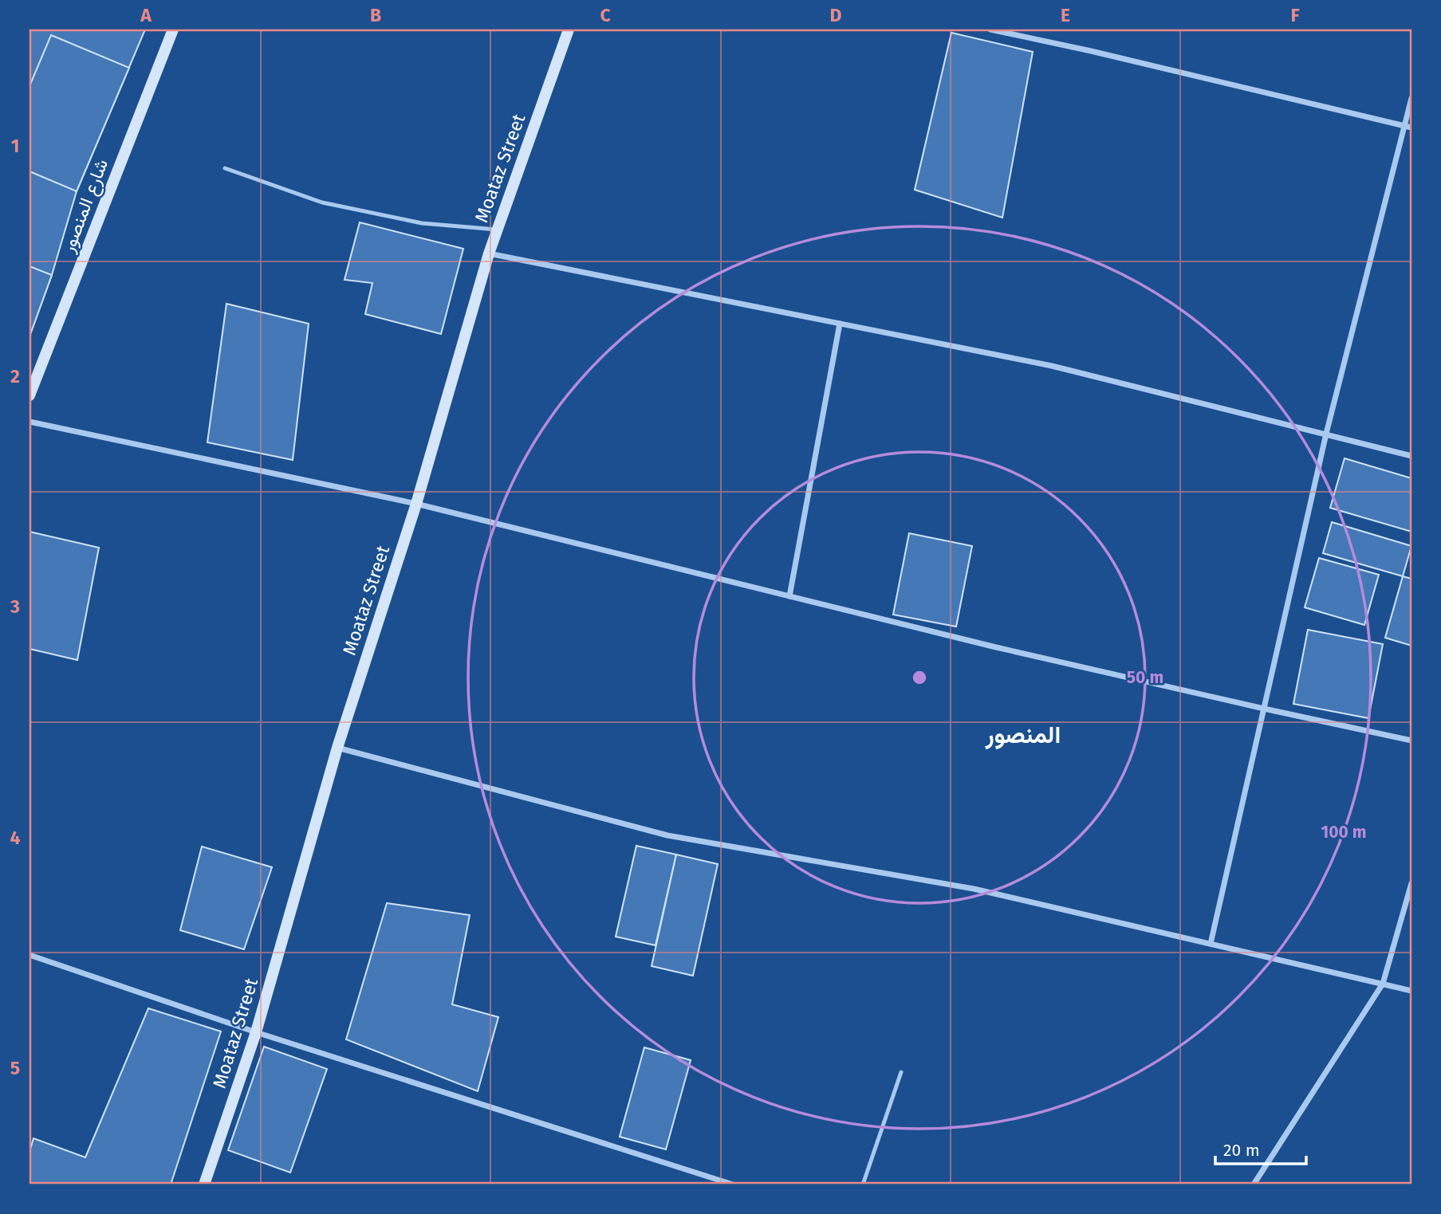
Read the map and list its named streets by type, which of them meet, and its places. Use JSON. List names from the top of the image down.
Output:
{
  "streets": {
    "street": ["Moataz Street", "شارع المنصور"]
  },
  "districts": ["المنصور"],
  "scale_bar": "20 m",
  "grid": {
    "columns": [
      "A",
      "B",
      "C",
      "D",
      "E",
      "F"
    ],
    "rows": [
      "1",
      "2",
      "3",
      "4",
      "5"
    ]
  },
  "rings": ["50 m", "100 m"]
}
